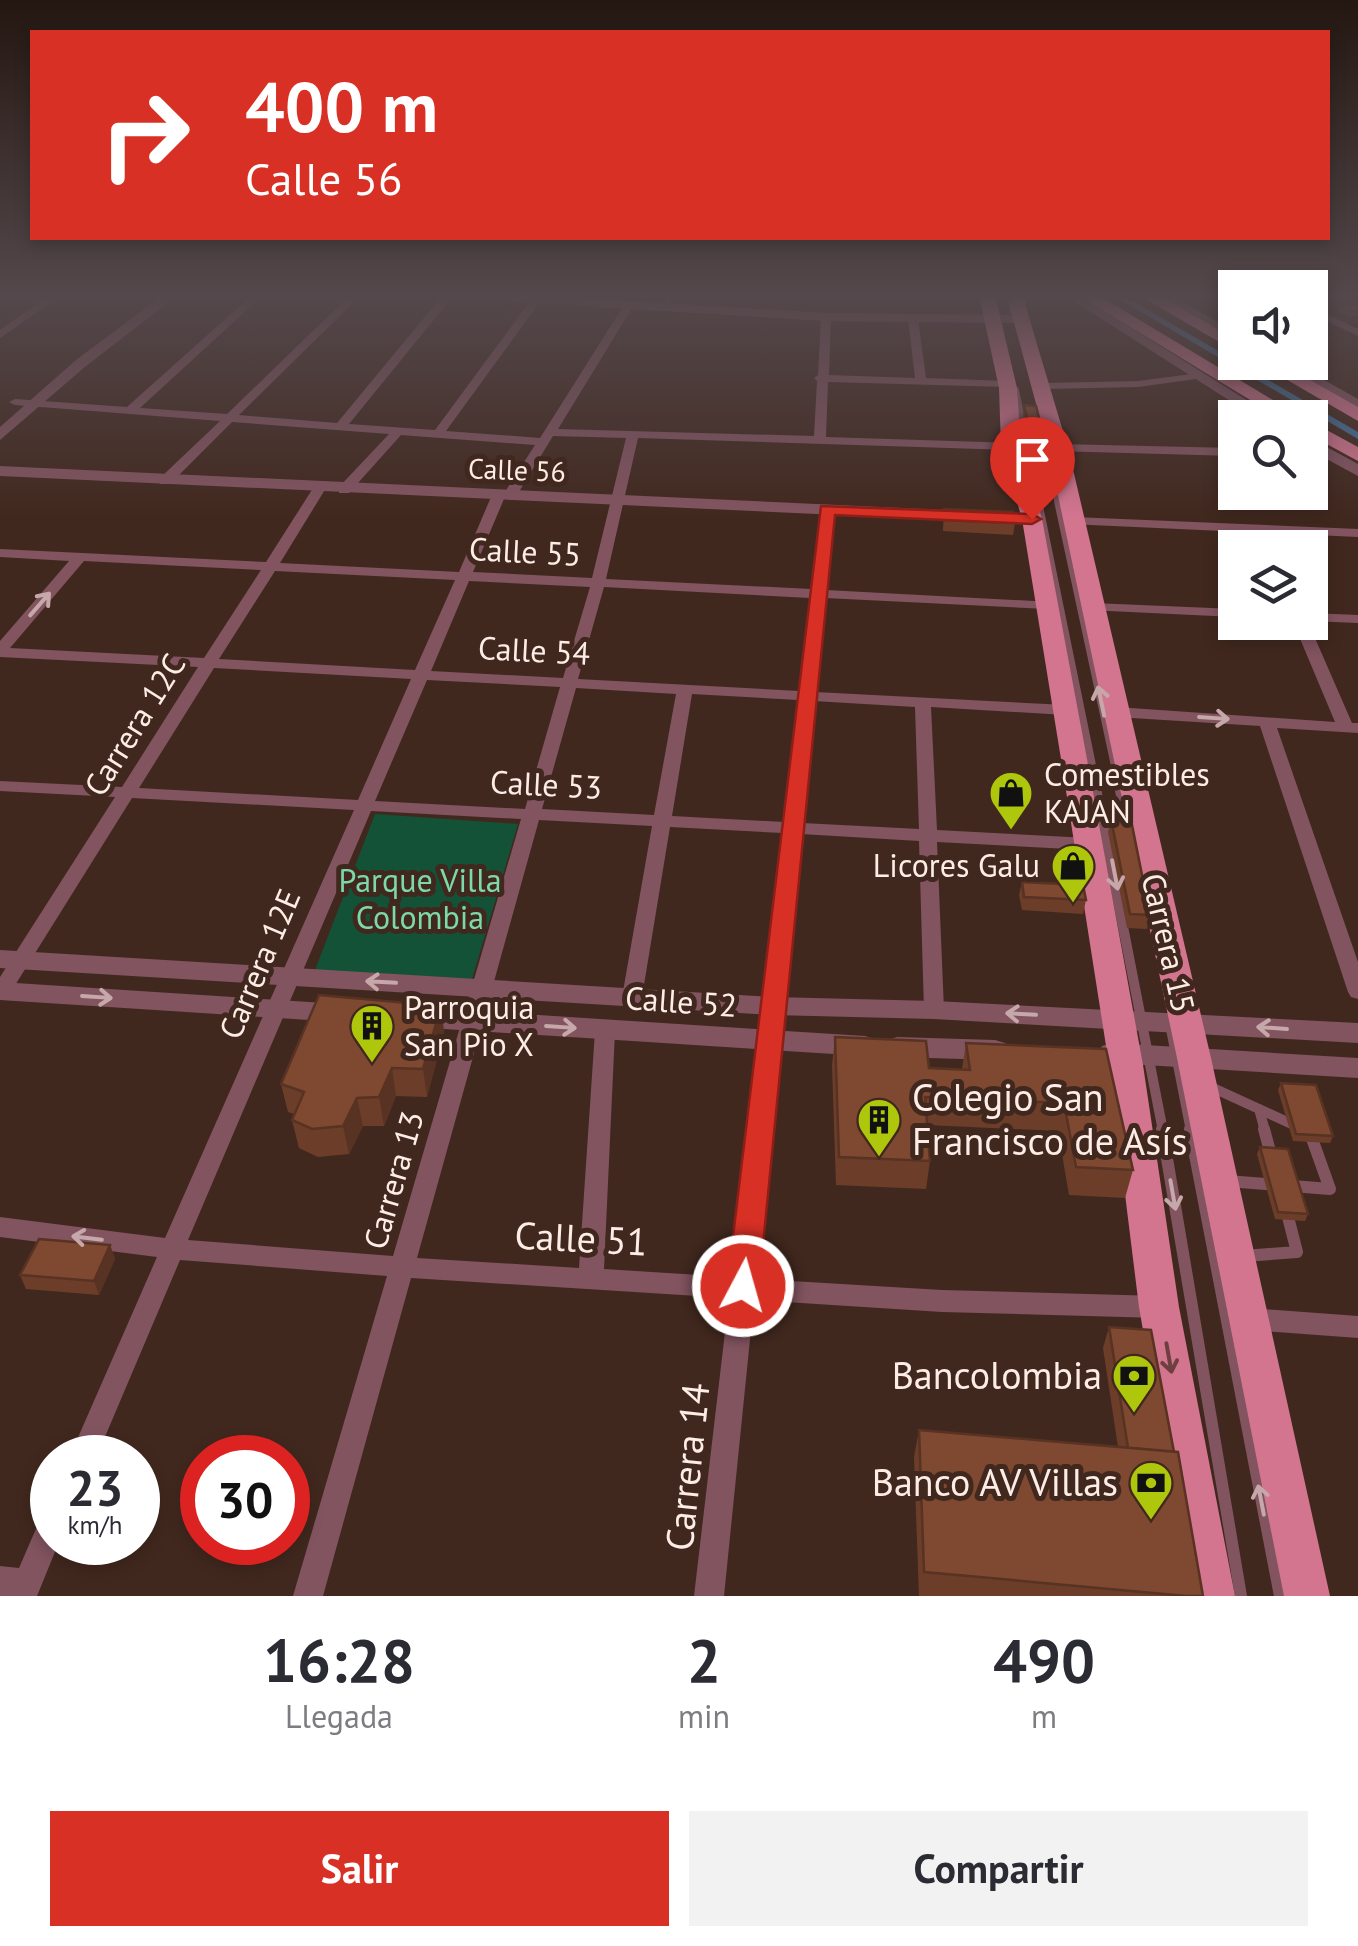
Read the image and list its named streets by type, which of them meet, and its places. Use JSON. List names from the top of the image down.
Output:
{
  "streets": {
    "main road": ["Carrera 15"],
    "street": [
      "Calle 56",
      "Calle 55",
      "Calle 54",
      "Carrera 12C",
      "Calle 53",
      "Carrera 12E",
      "Calle 52",
      "Carrera 13",
      "Calle 51",
      "Carrera 14"
    ]
  },
  "crossings": [
    ["Calle 56", "Carrera 12C"],
    ["Calle 56", "Carrera 15"],
    ["Calle 56", "Carrera 12E"],
    ["Calle 56", "Carrera 13"],
    ["Calle 56", "Carrera 14"],
    ["Calle 55", "Carrera 12C"],
    ["Calle 55", "Carrera 15"],
    ["Calle 55", "Carrera 12E"],
    ["Calle 55", "Carrera 13"],
    ["Calle 55", "Carrera 14"],
    ["Calle 54", "Carrera 12C"],
    ["Calle 54", "Carrera 15"],
    ["Calle 54", "Carrera 12E"],
    ["Calle 54", "Carrera 13"],
    ["Calle 54", "Carrera 14"],
    ["Carrera 12C", "Calle 53"],
    ["Carrera 12C", "Calle 52"],
    ["Calle 53", "Carrera 15"],
    ["Calle 53", "Carrera 12E"],
    ["Calle 53", "Carrera 13"],
    ["Calle 53", "Carrera 14"],
    ["Carrera 15", "Calle 52"],
    ["Carrera 15", "Calle 51"],
    ["Carrera 12E", "Calle 52"],
    ["Carrera 12E", "Calle 51"],
    ["Calle 52", "Carrera 13"],
    ["Calle 52", "Carrera 14"],
    ["Carrera 13", "Calle 51"],
    ["Calle 51", "Carrera 14"]
  ],
  "parks": ["Parque Villa Colombia"],
  "places": {
    "shop": ["Comestibles KAJAN", "Licores Galu"],
    "building": ["Parroquia San Pio X", "Colegio San Francisco de Asís"],
    "bank": ["Bancolombia", "Banco AV Villas"]
  },
  "page": {
    "turn": ["400 m", "Calle 56"],
    "speed": "23 km/h",
    "limit": "30",
    "eta": [
      "16:28",
      "Llegada",
      "2",
      "min",
      "490",
      "m"
    ],
    "buttons": ["Salir", "Compartir"]
  }
}
